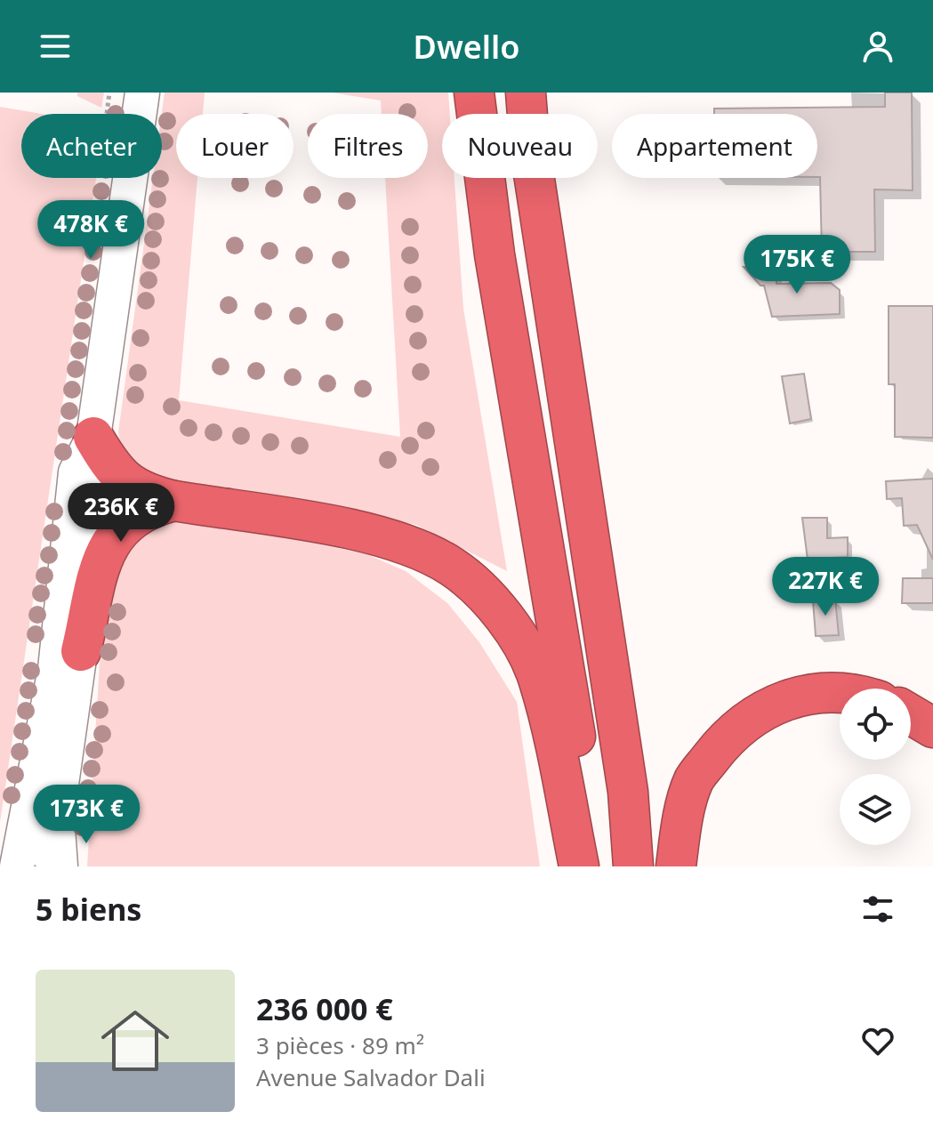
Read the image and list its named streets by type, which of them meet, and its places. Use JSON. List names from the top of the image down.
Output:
{
  "page": {
    "header": "Dwello",
    "chip": [
      "Acheter",
      "Louer",
      "Filtres",
      "Nouveau",
      "Appartement"
    ],
    "price": [
      "478K €",
      "175K €",
      "236K €",
      "227K €",
      "173K €"
    ],
    "heading": "5 biens",
    "list": [
      {
        "name": "236 000 €",
        "note": "3 pièces · 89 m² · Avenue Salvador Dali"
      }
    ]
  }
}
